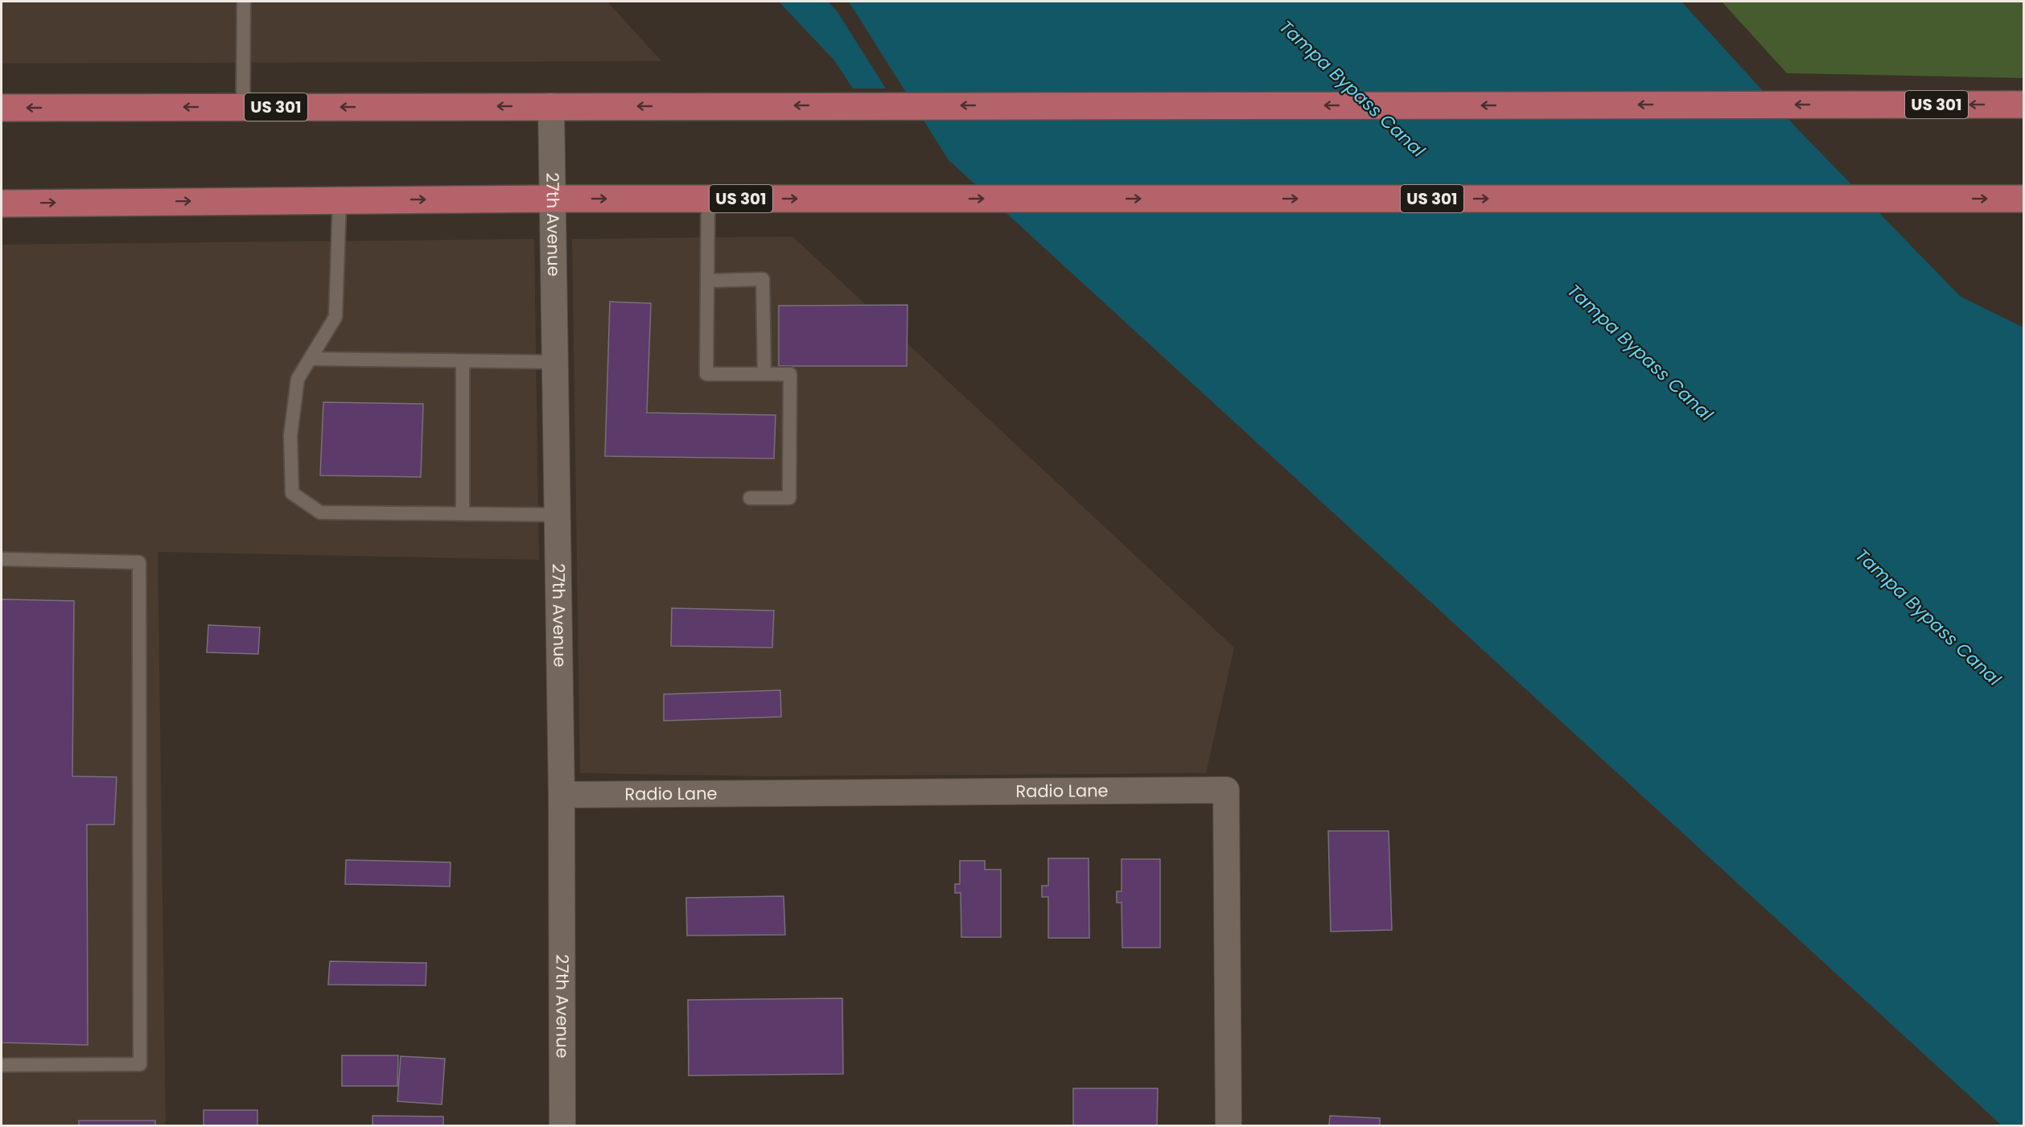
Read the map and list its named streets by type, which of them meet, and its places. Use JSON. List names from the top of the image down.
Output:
{
  "streets": {
    "main road": ["US 301"],
    "street": ["27th Avenue", "Radio Lane"]
  },
  "crossings": [
    ["US 301", "27th Avenue"],
    ["27th Avenue", "Radio Lane"]
  ],
  "water": ["Tampa Bypass Canal"]
}
